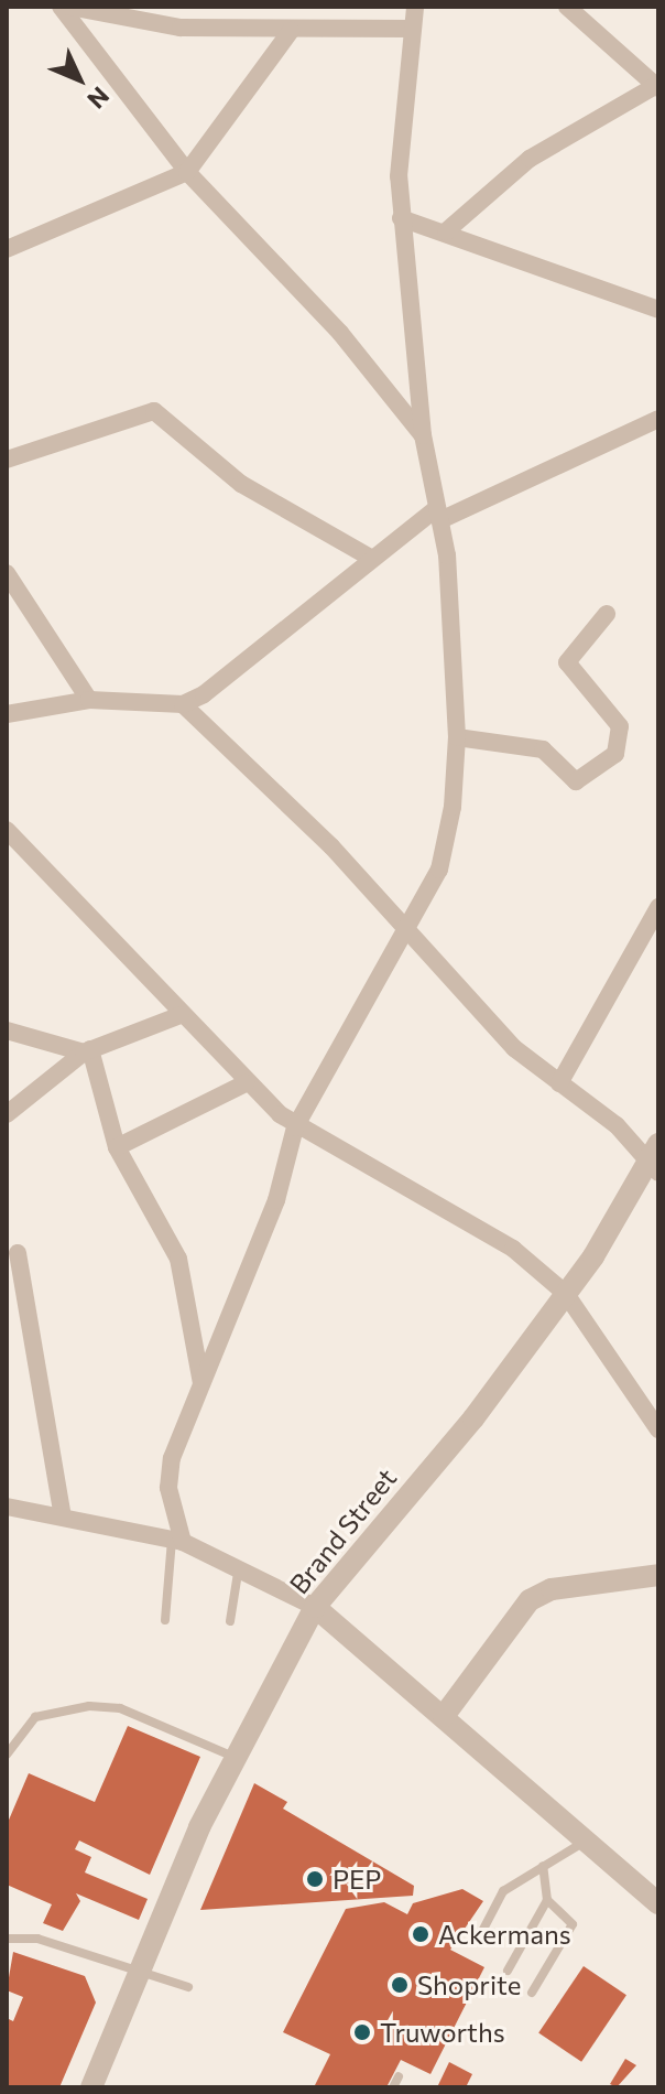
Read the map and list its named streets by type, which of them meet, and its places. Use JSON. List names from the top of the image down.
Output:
{
  "streets": {
    "street": ["Brand Street"]
  },
  "places": [
    "PEP",
    "Ackermans",
    "Shoprite",
    "Truworths"
  ],
  "north": "bottom right"
}
